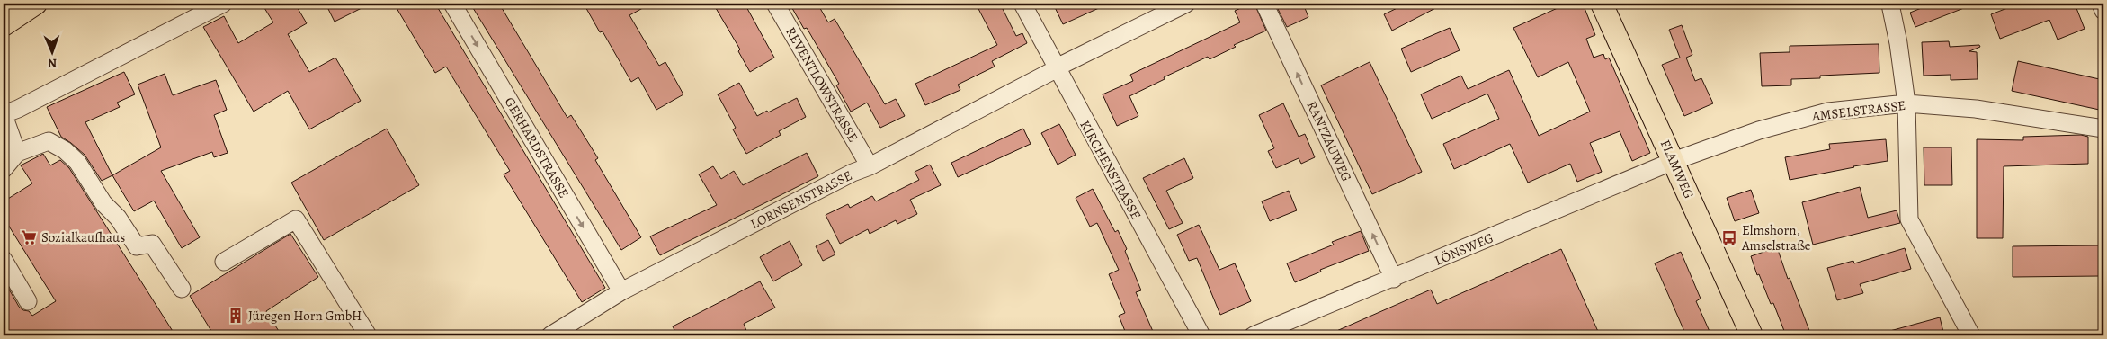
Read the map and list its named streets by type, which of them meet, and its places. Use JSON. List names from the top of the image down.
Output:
{
  "streets": {
    "main road": ["FLAMWEG"],
    "street": [
      "REVENTLOWSTRASSE",
      "AMSELSTRASSE",
      "RANTZAUWEG",
      "GERHARDSTRASSE",
      "KIRCHENSTRASSE",
      "LORNSENSTRASSE",
      "LÖNSWEG"
    ]
  },
  "crossings": [
    ["REVENTLOWSTRASSE", "LORNSENSTRASSE"],
    ["AMSELSTRASSE", "FLAMWEG"],
    ["AMSELSTRASSE", "LÖNSWEG"],
    ["RANTZAUWEG", "LÖNSWEG"],
    ["GERHARDSTRASSE", "LORNSENSTRASSE"],
    ["FLAMWEG", "LÖNSWEG"],
    ["KIRCHENSTRASSE", "LORNSENSTRASSE"]
  ],
  "one_way": ["RANTZAUWEG", "GERHARDSTRASSE"],
  "places": {
    "supermarket": ["Sozialkaufhaus"],
    "bus stop": ["Elmshorn, Amselstraße"],
    "building": ["Jüregen Horn GmbH"]
  },
  "north": "bottom"
}
